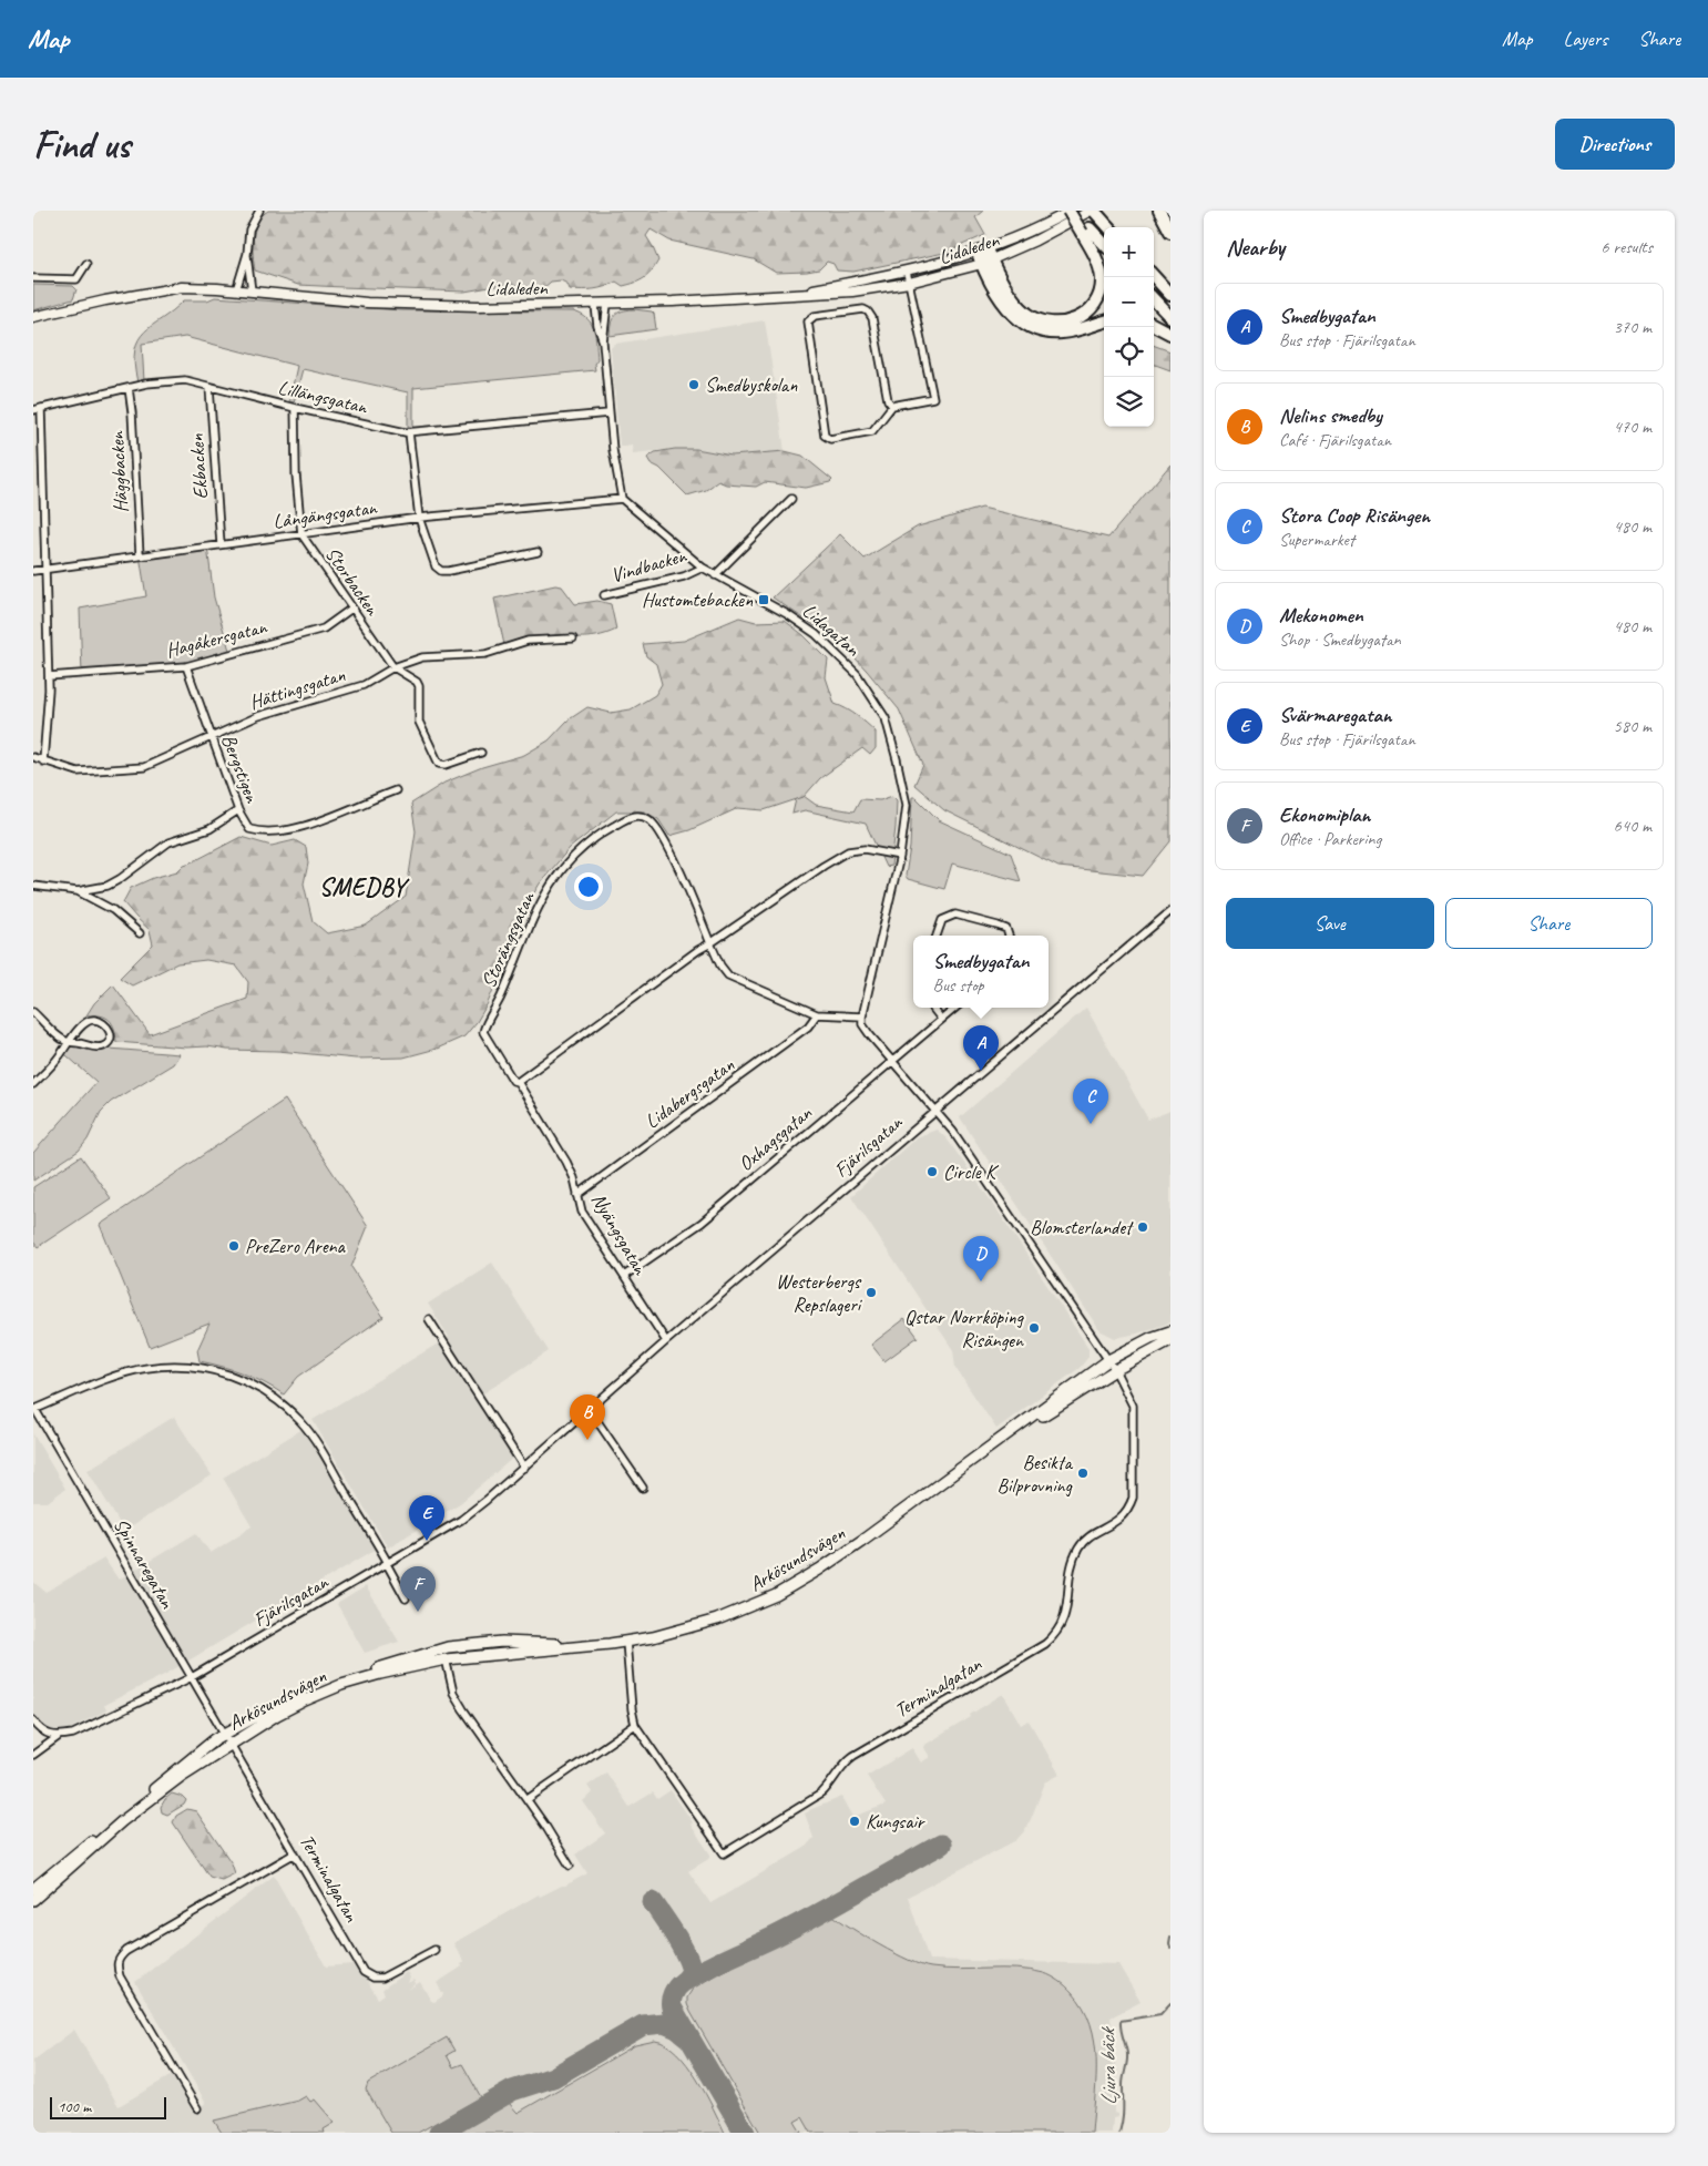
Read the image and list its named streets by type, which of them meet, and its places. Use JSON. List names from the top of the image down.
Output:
{
  "streets": {
    "main road": ["Arkösundsvägen"],
    "street": [
      "Lidaleden",
      "Lillängsgatan",
      "Ekbacken",
      "Häggbacken",
      "Långängsgatan",
      "Vindbacken",
      "Storbacken",
      "Lidagatan",
      "Hagåkersgatan",
      "Hättingsgatan",
      "Bergstigen",
      "Storängsgatan",
      "Lidabergsgatan",
      "Oxhagsgatan",
      "Fjärilsgatan",
      "Nyängsgatan",
      "Spinnaregatan",
      "Terminalgatan"
    ]
  },
  "crossings": [
    ["Lillängsgatan", "Ekbacken"],
    ["Lillängsgatan", "Häggbacken"],
    ["Lillängsgatan", "Storbacken"],
    ["Ekbacken", "Långängsgatan"],
    ["Häggbacken", "Långängsgatan"],
    ["Långängsgatan", "Storbacken"],
    ["Långängsgatan", "Lidagatan"],
    ["Vindbacken", "Lidagatan"],
    ["Storbacken", "Hagåkersgatan"],
    ["Storbacken", "Hättingsgatan"],
    ["Hagåkersgatan", "Bergstigen"],
    ["Hättingsgatan", "Bergstigen"],
    ["Storängsgatan", "Lidabergsgatan"],
    ["Storängsgatan", "Nyängsgatan"],
    ["Lidabergsgatan", "Nyängsgatan"],
    ["Oxhagsgatan", "Nyängsgatan"],
    ["Fjärilsgatan", "Nyängsgatan"],
    ["Fjärilsgatan", "Spinnaregatan"],
    ["Arkösundsvägen", "Spinnaregatan"],
    ["Arkösundsvägen", "Terminalgatan"],
    ["Spinnaregatan", "Terminalgatan"]
  ],
  "districts": ["SMEDBY"],
  "water": ["Ljura bäck"],
  "places": {
    "other": [
      "Smedbyskolan",
      "Circle K",
      "Blomsterlandet",
      "PreZero Arena",
      "Westerbergs Repslageri",
      "Qstar Norrköping Risängen",
      "Besikta Bilprovning",
      "Kungsair"
    ],
    "transit": ["Hustomtebacken"]
  },
  "scale_bar": "100 m",
  "page": {
    "header": "Map",
    "nav": ["Map", "Layers", "Share"],
    "buttons": [
      "Directions",
      ["Save", "Share"]
    ],
    "title": "Find us",
    "heading": ["Nearby", "6 results"],
    "map_buttons": ["+", "−"],
    "list": [
      {
        "mark": "A",
        "name": "Smedbygatan",
        "note": "Bus stop · Fjärilsgatan",
        "value": "370 m"
      },
      {
        "mark": "B",
        "name": "Nelins smedby",
        "note": "Café · Fjärilsgatan",
        "value": "470 m"
      },
      {
        "mark": "C",
        "name": "Stora Coop Risängen",
        "note": "Supermarket",
        "value": "480 m"
      },
      {
        "mark": "D",
        "name": "Mekonomen",
        "note": "Shop · Smedbygatan",
        "value": "480 m"
      },
      {
        "mark": "E",
        "name": "Svärmaregatan",
        "note": "Bus stop · Fjärilsgatan",
        "value": "580 m"
      },
      {
        "mark": "F",
        "name": "Ekonomiplan",
        "note": "Office · Parkering",
        "value": "640 m"
      }
    ],
    "popup": ["Smedbygatan", "Bus stop"],
    "pins": [
      "A",
      "C",
      "D",
      "B",
      "E",
      "F"
    ],
    "scale": "100 m"
  }
}
